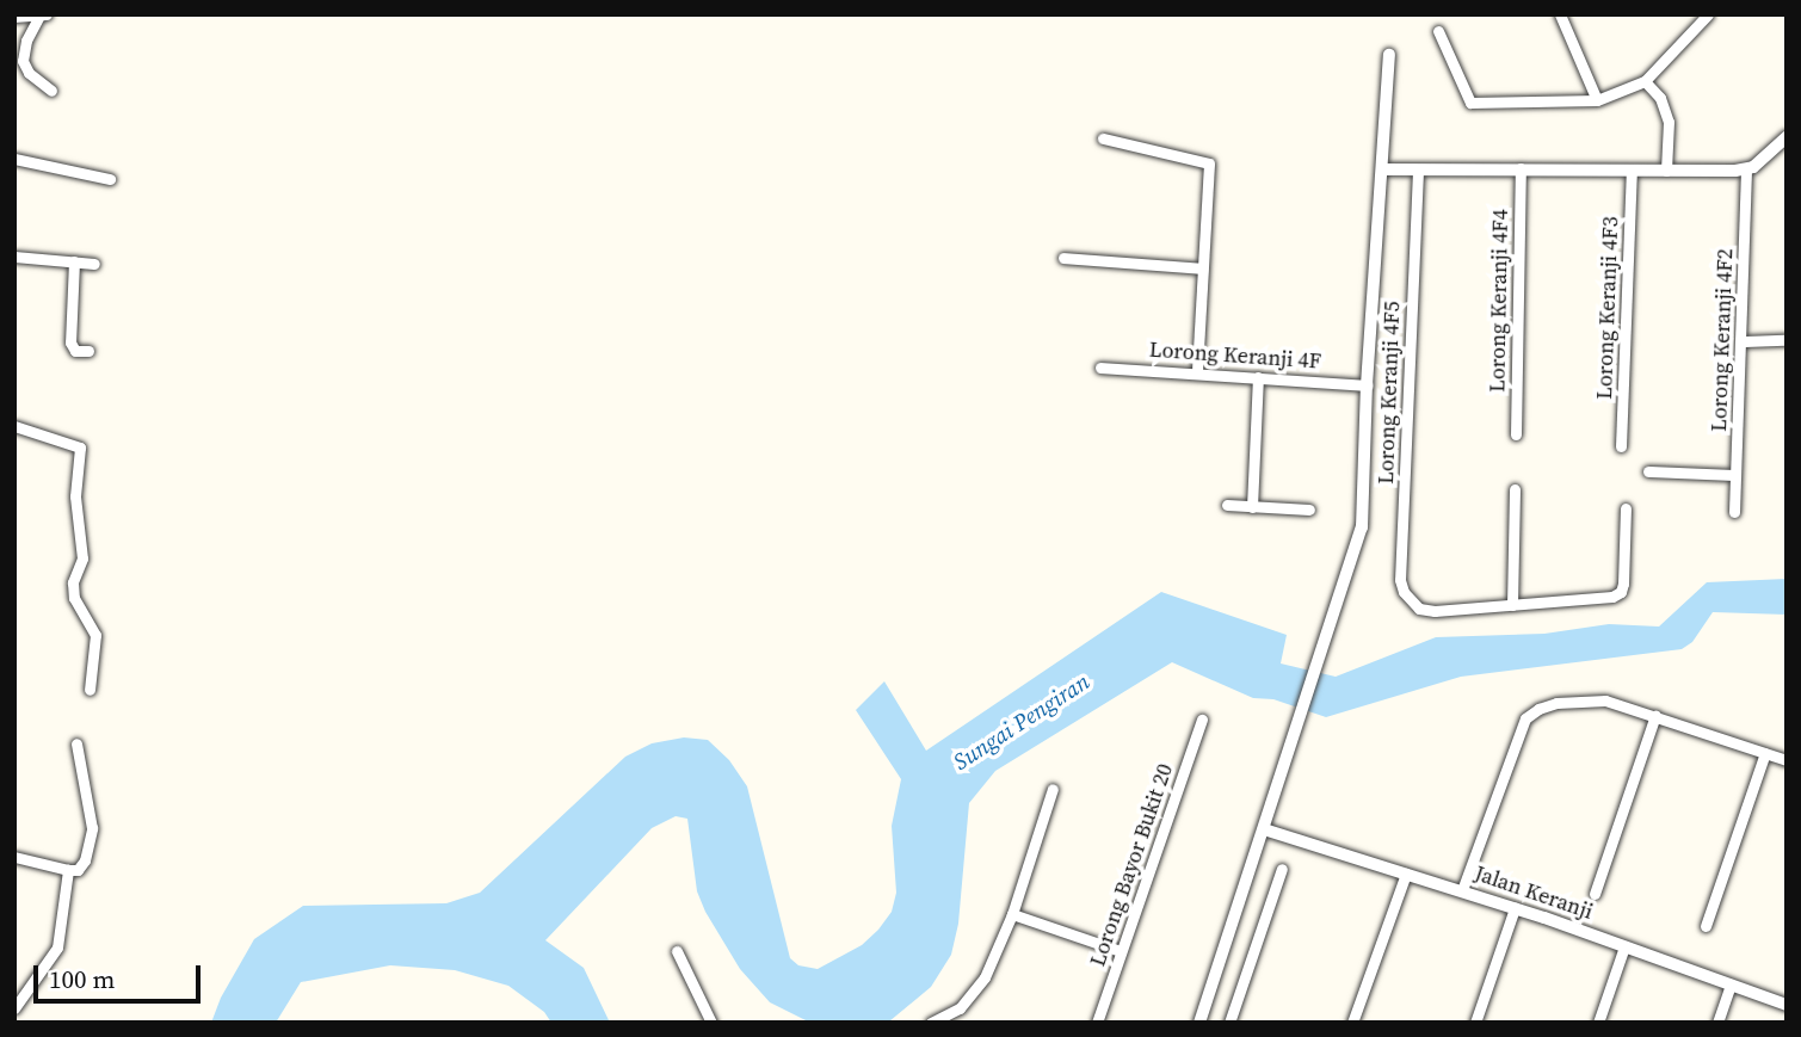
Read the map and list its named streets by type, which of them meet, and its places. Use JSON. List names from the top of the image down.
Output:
{
  "streets": {
    "street": [
      "Lorong Keranji 4F4",
      "Lorong Keranji 4F3",
      "Lorong Keranji 4F2",
      "Lorong Keranji 4F",
      "Lorong Keranji 4F5",
      "Lorong Bayor Bukit 20",
      "Jalan Keranji"
    ]
  },
  "water": ["Sungai Pengiran"],
  "scale_bar": "100 m"
}
